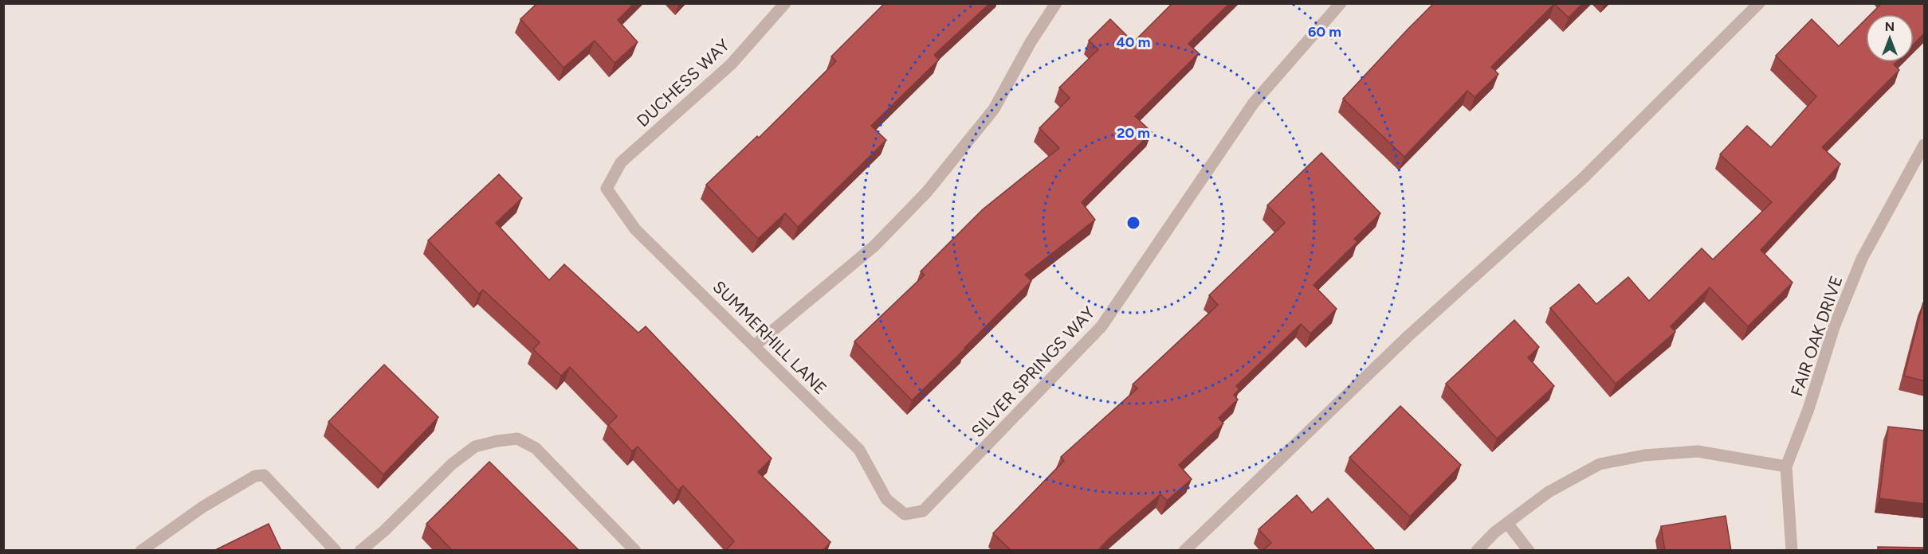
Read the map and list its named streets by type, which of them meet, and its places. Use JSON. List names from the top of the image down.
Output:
{
  "streets": {
    "street": [
      "DUCHESS WAY",
      "FAIR OAK DRIVE",
      "SUMMERHILL LANE",
      "SILVER SPRINGS WAY"
    ]
  },
  "crossings": [
    ["DUCHESS WAY", "SUMMERHILL LANE"],
    ["SUMMERHILL LANE", "SILVER SPRINGS WAY"]
  ],
  "north": "top",
  "rings": ["60 m", "40 m", "20 m"]
}
